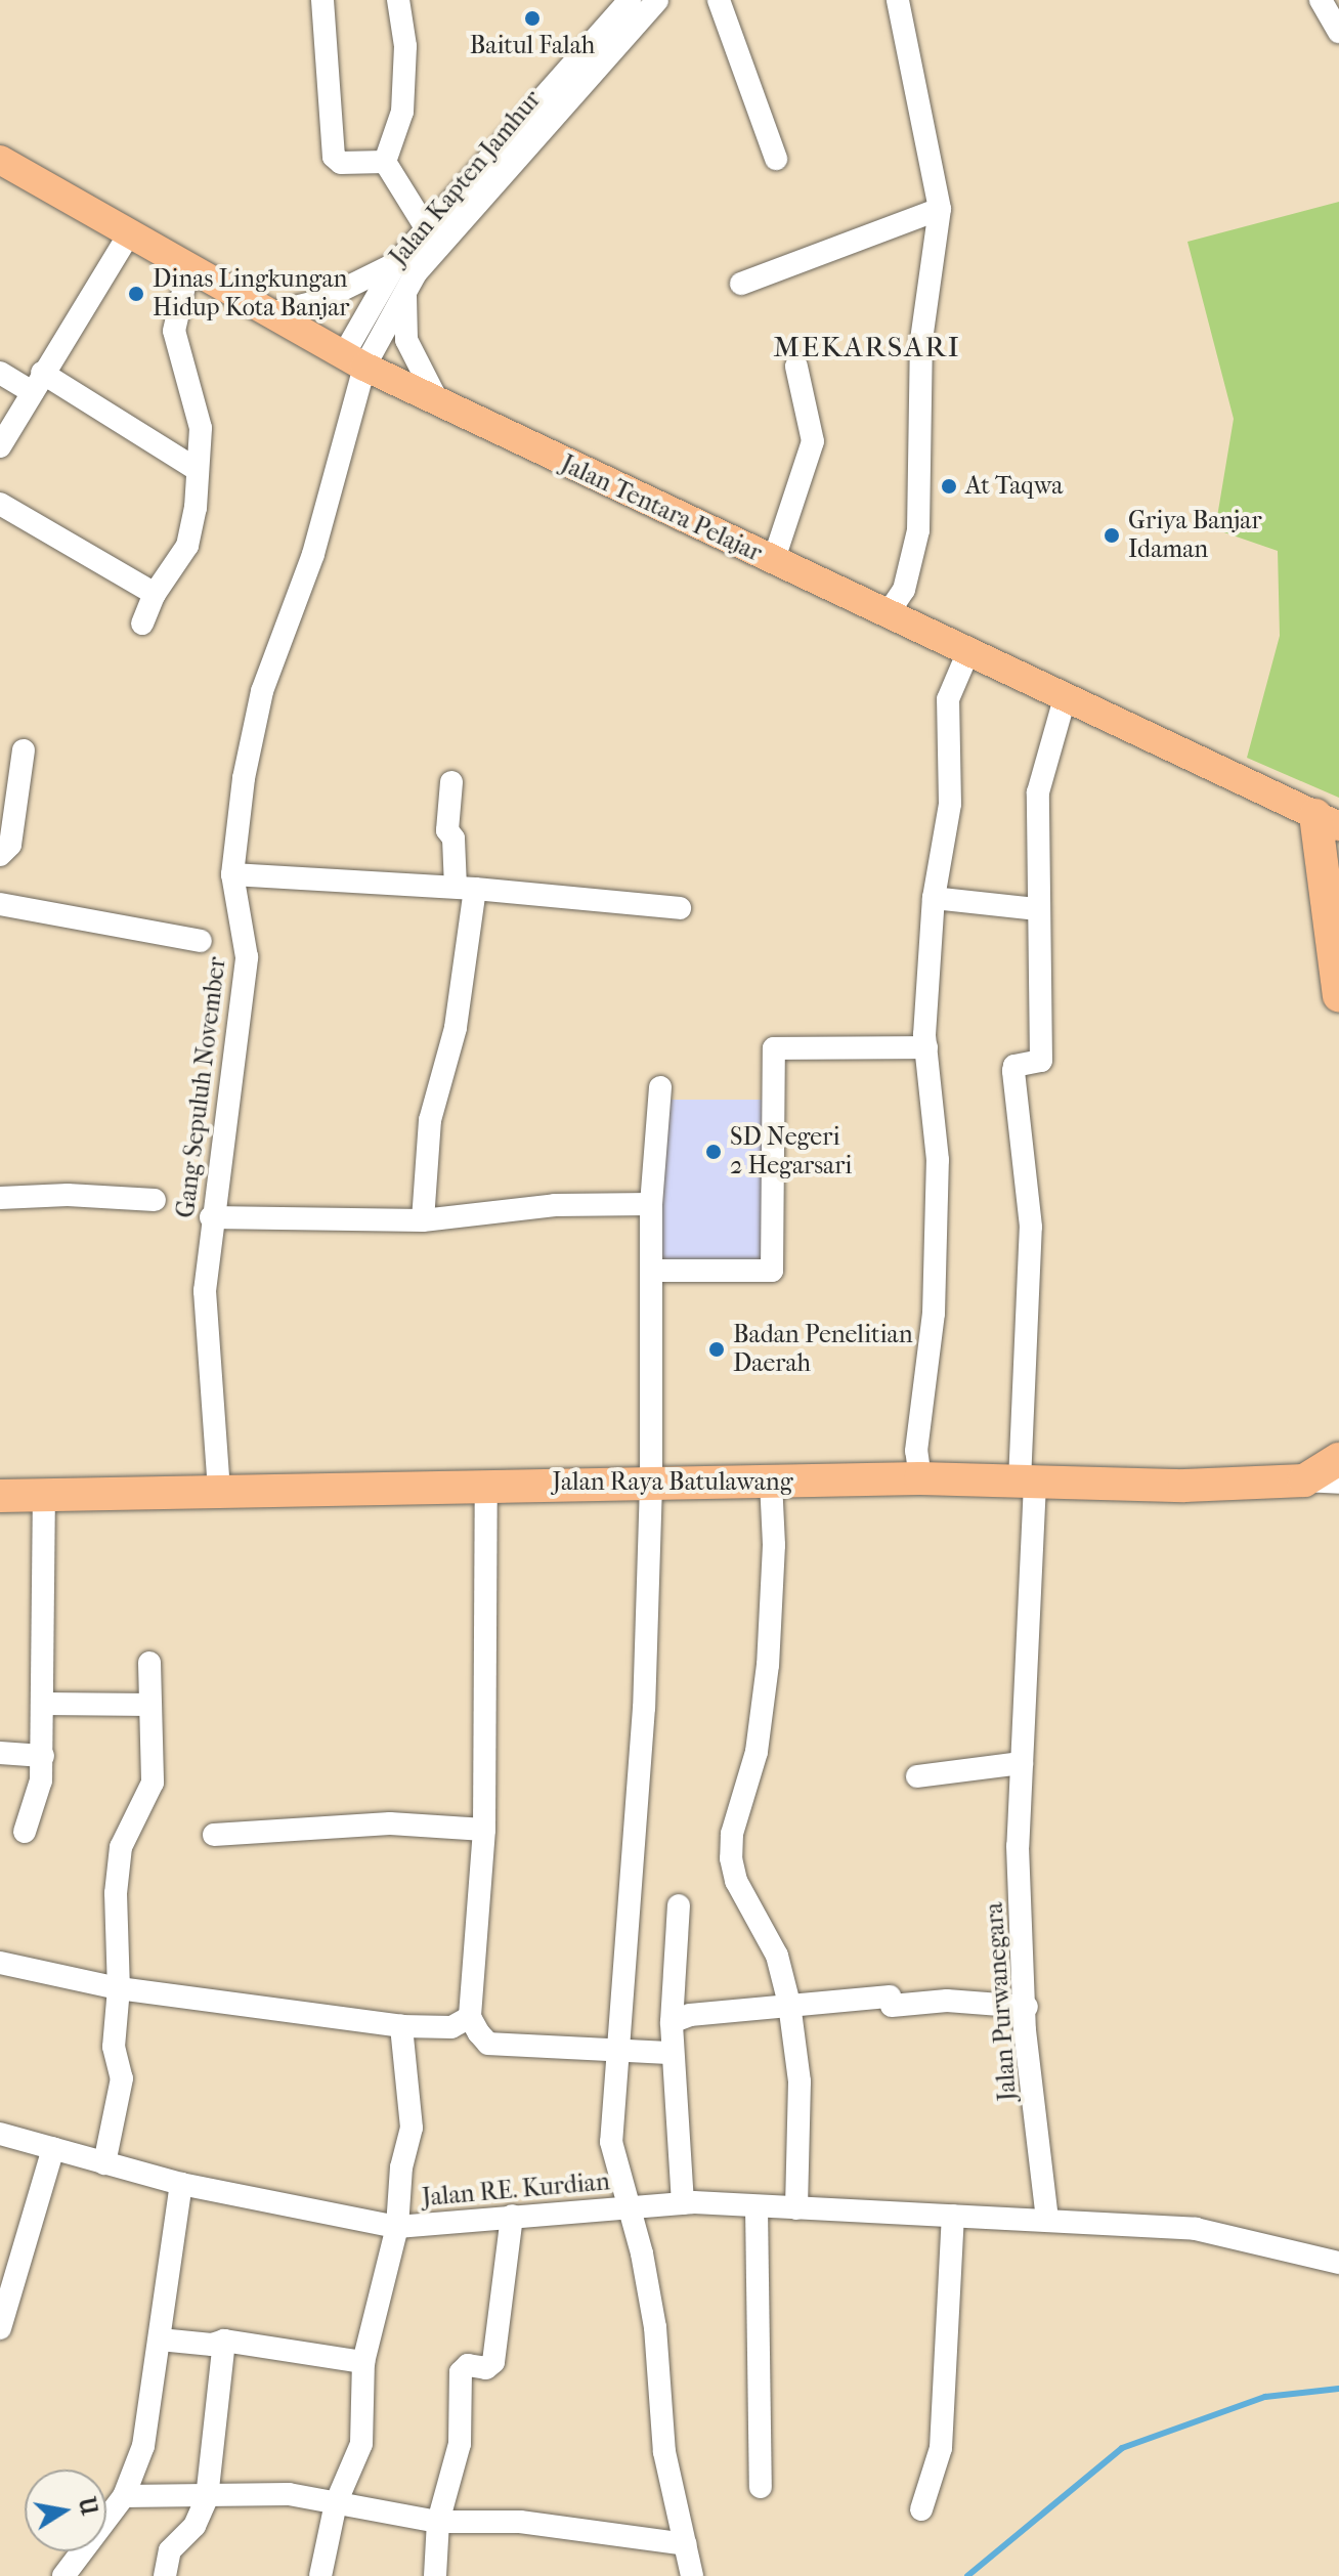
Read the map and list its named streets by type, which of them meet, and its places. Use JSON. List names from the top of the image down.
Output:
{
  "streets": {
    "highway": ["Jalan Raya Batulawang"],
    "main road": ["Jalan Tentara Pelajar"],
    "street": [
      "Jalan Kapten Jamhur",
      "Gang Sepuluh November",
      "Jalan Purwanegara",
      "Jalan RE. Kurdian"
    ]
  },
  "crossings": [
    ["Jalan Kapten Jamhur", "Jalan Tentara Pelajar"],
    ["Jalan Kapten Jamhur", "Gang Sepuluh November"],
    ["Jalan Tentara Pelajar", "Gang Sepuluh November"],
    ["Gang Sepuluh November", "Jalan Raya Batulawang"],
    ["Jalan Raya Batulawang", "Jalan Purwanegara"],
    ["Jalan Purwanegara", "Jalan RE. Kurdian"]
  ],
  "districts": ["MEKARSARI"],
  "places": [
    "Baitul Falah",
    "Dinas Lingkungan Hidup Kota Banjar",
    "At Taqwa",
    "Griya Banjar Idaman",
    "SD Negeri 2 Hegarsari",
    "Badan Penelitian Daerah"
  ],
  "north": "right"
}
